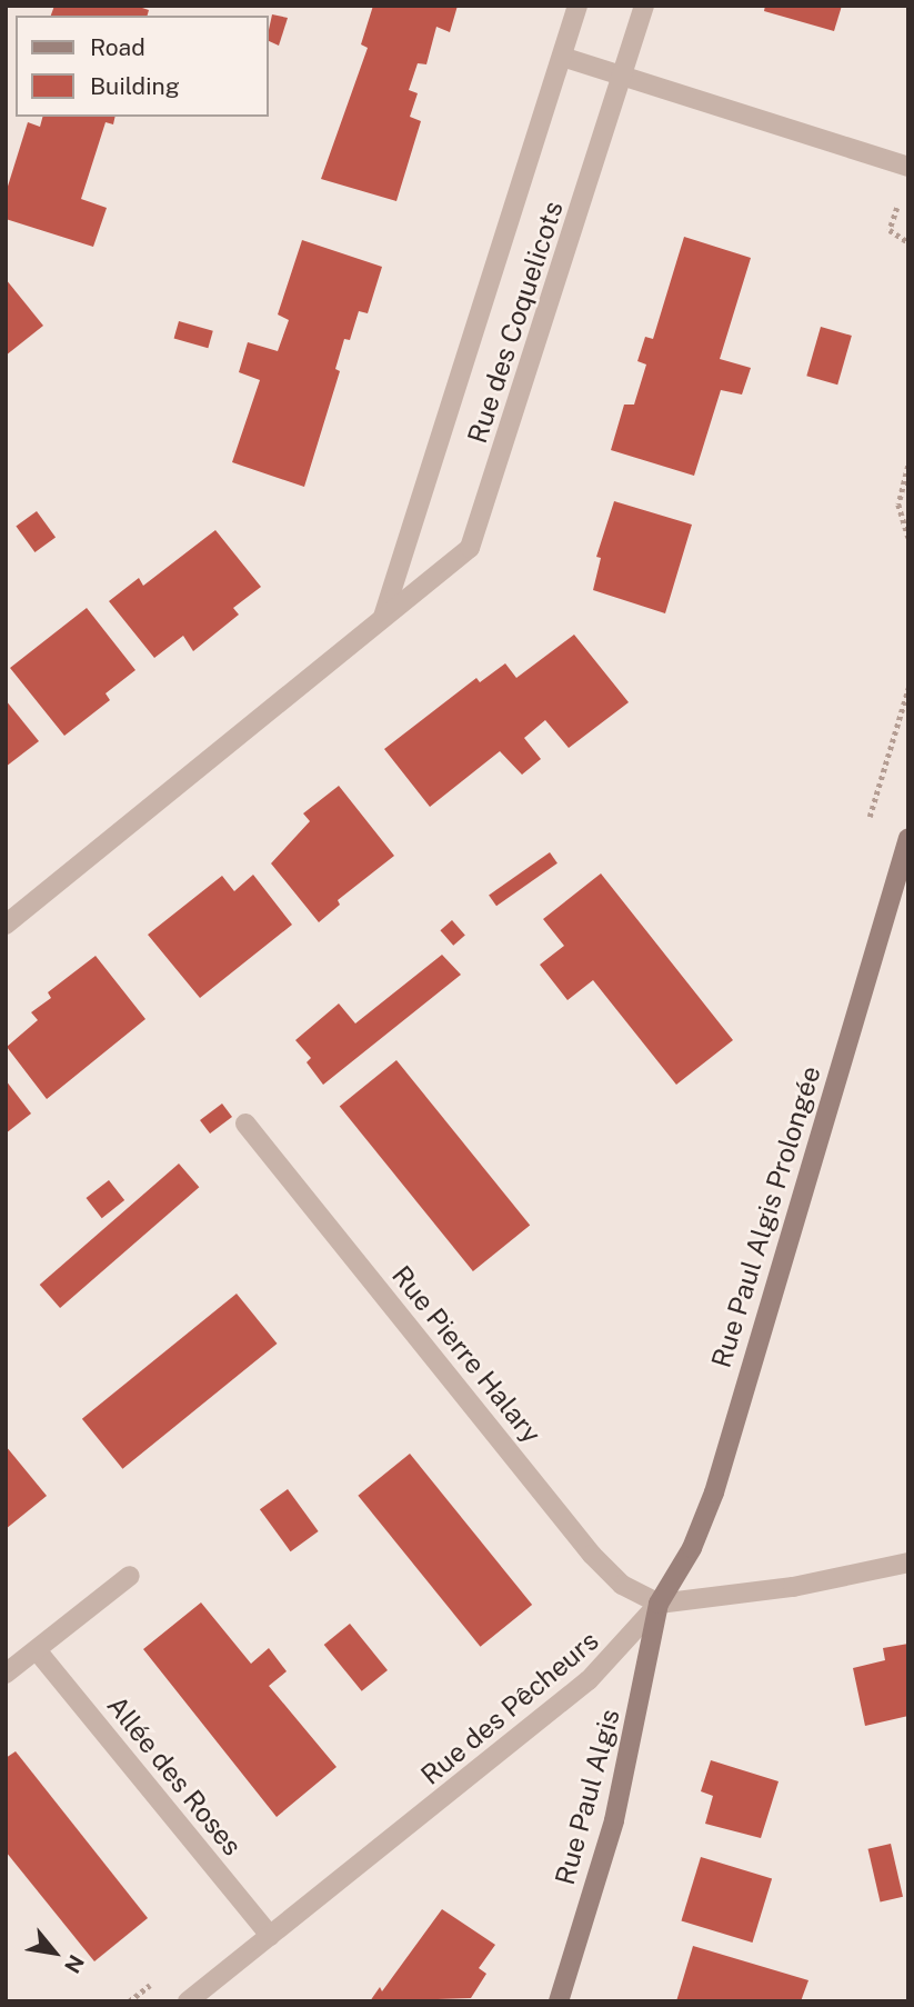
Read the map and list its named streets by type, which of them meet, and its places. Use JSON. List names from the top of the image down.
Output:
{
  "streets": {
    "street": [
      "Rue des Coquelicots",
      "Rue Paul Algis Prolongée",
      "Rue Pierre Halary",
      "Rue des Pêcheurs",
      "Allée des Roses",
      "Rue Paul Algis"
    ]
  },
  "crossings": [
    ["Rue Paul Algis Prolongée", "Rue Pierre Halary"],
    ["Rue Paul Algis Prolongée", "Rue des Pêcheurs"],
    ["Rue Paul Algis Prolongée", "Rue Paul Algis"],
    ["Rue Pierre Halary", "Rue des Pêcheurs"],
    ["Rue Pierre Halary", "Rue Paul Algis"],
    ["Rue des Pêcheurs", "Allée des Roses"],
    ["Rue des Pêcheurs", "Rue Paul Algis"]
  ],
  "legend": ["Road", "Building"],
  "north": "bottom right"
}
